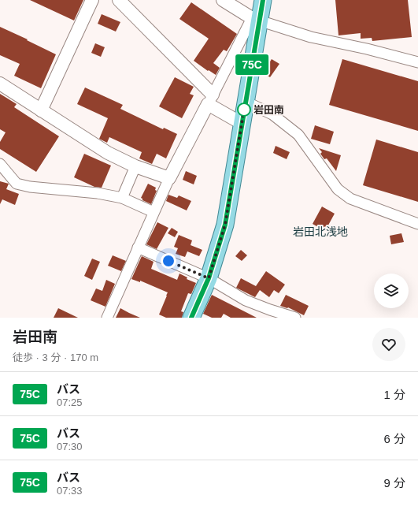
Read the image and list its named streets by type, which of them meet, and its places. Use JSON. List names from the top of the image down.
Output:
{
  "districts": ["岩田北浅地"],
  "places": ["岩田南"],
  "lines": ["bus line 75C"],
  "page": {
    "on_map": "75C",
    "heading": ["岩田南", "徒歩 · 3 分 · 170 m"],
    "list": [
      {
        "mark": "75C",
        "name": "バス",
        "note": "07:25",
        "value": "1 分"
      },
      {
        "mark": "75C",
        "name": "バス",
        "note": "07:30",
        "value": "6 分"
      },
      {
        "mark": "75C",
        "name": "バス",
        "note": "07:33",
        "value": "9 分"
      }
    ]
  }
}
